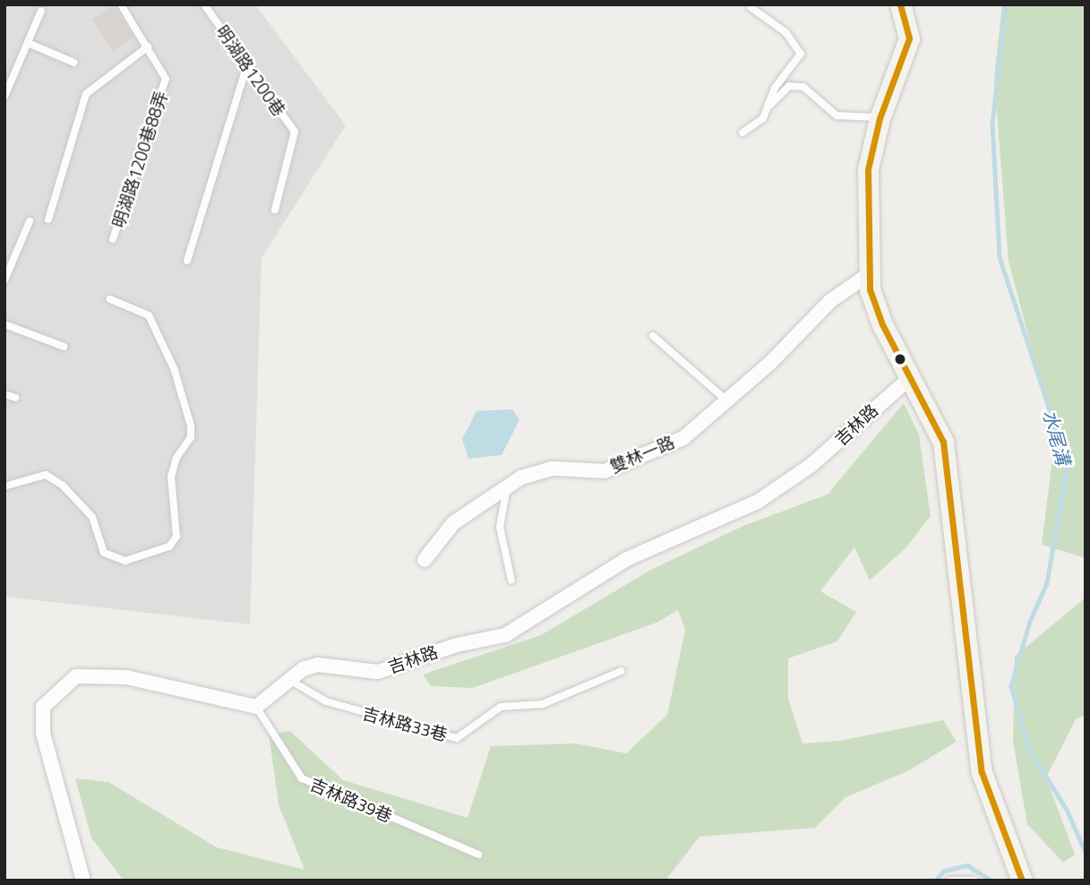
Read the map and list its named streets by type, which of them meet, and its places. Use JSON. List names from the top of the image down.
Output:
{
  "streets": {
    "street": ["吉林路", "雙林一路"],
    "lane": [
      "明湖路1200巷",
      "明湖路1200巷88弄",
      "吉林路33巷",
      "吉林路39巷"
    ]
  },
  "crossings": [
    ["吉林路", "吉林路33巷"],
    ["吉林路", "吉林路39巷"]
  ],
  "water": ["水尾溝"]
}
